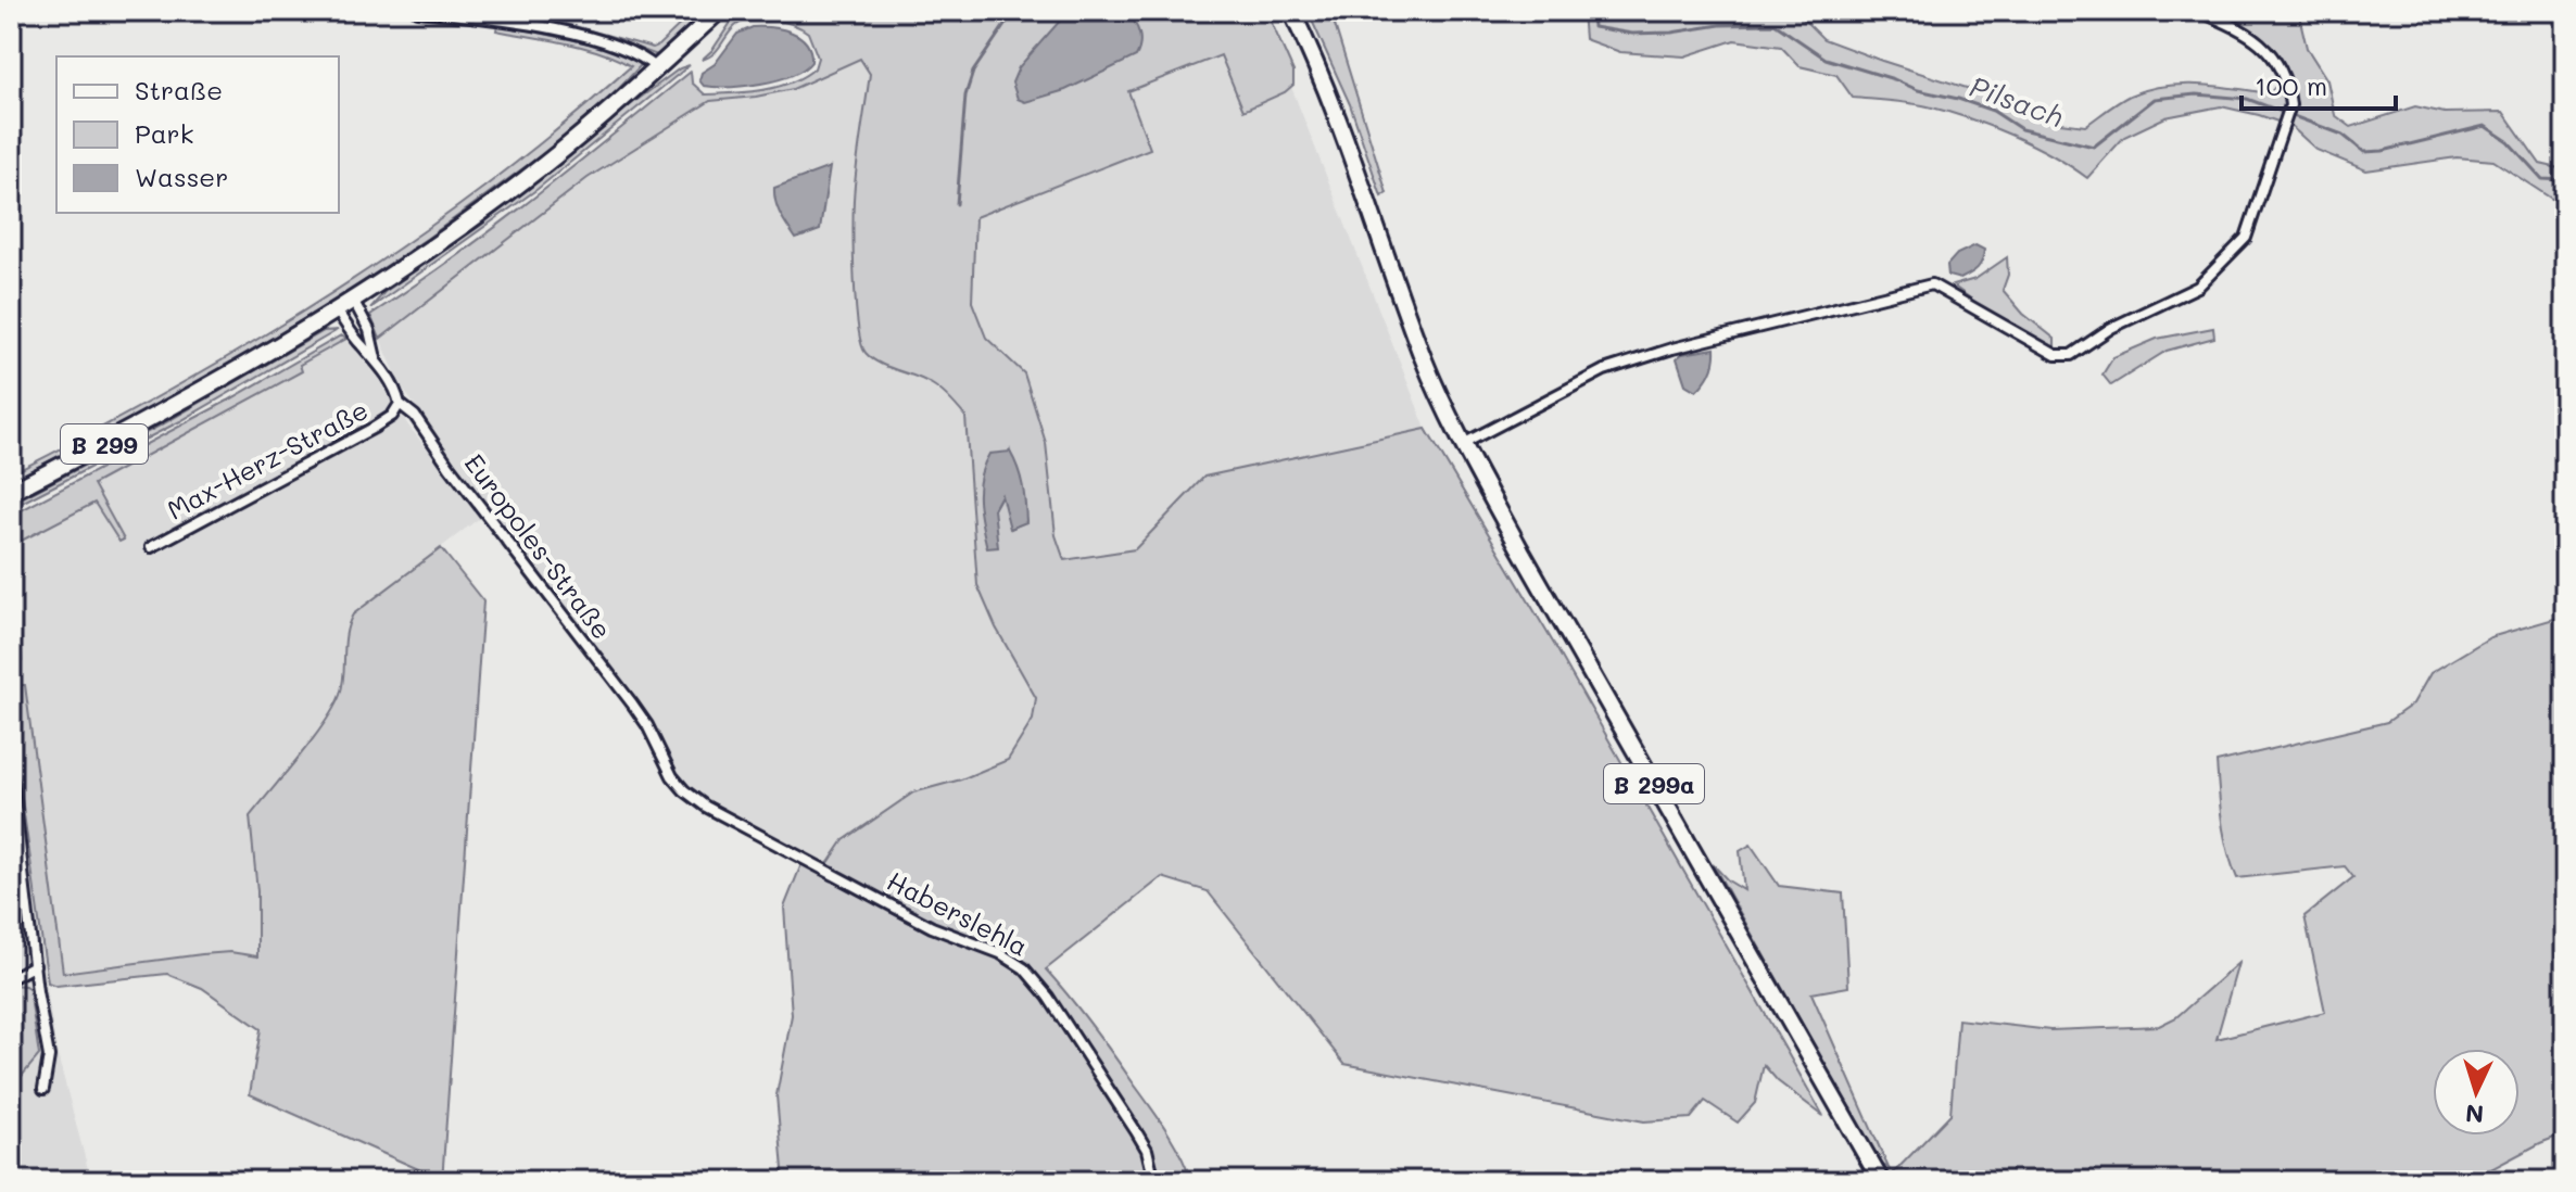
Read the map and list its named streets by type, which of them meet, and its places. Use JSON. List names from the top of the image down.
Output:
{
  "streets": {
    "main road": ["B 299", "B 299a"],
    "street": ["Max-Herz-Straße", "Europoles-Straße", "Haberslehla"]
  },
  "crossings": [
    ["B 299", "Europoles-Straße"],
    ["Max-Herz-Straße", "Europoles-Straße"],
    ["Europoles-Straße", "Haberslehla"]
  ],
  "water": ["Pilsach"],
  "legend": ["Straße", "Park", "Wasser"],
  "scale_bar": "100 m",
  "north": "bottom"
}
